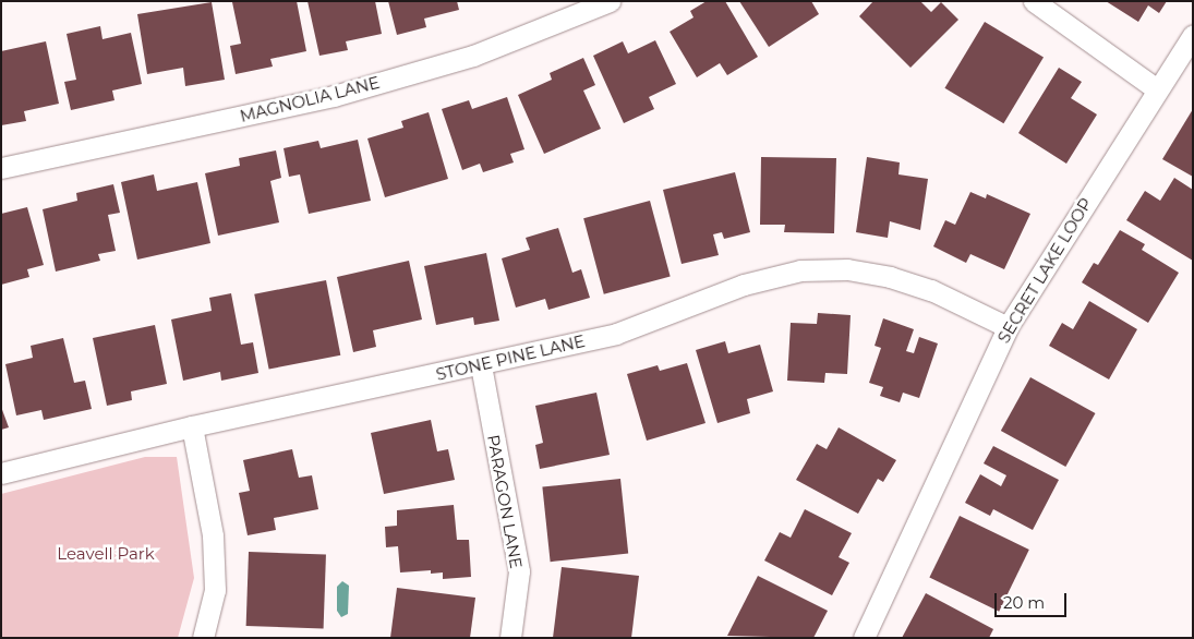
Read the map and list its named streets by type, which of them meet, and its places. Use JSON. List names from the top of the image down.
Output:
{
  "streets": {
    "street": [
      "MAGNOLIA LANE",
      "SECRET LAKE LOOP",
      "STONE PINE LANE",
      "PARAGON LANE"
    ]
  },
  "crossings": [
    ["SECRET LAKE LOOP", "STONE PINE LANE"],
    ["STONE PINE LANE", "PARAGON LANE"]
  ],
  "parks": ["Leavell Park"],
  "scale_bar": "20 m"
}
